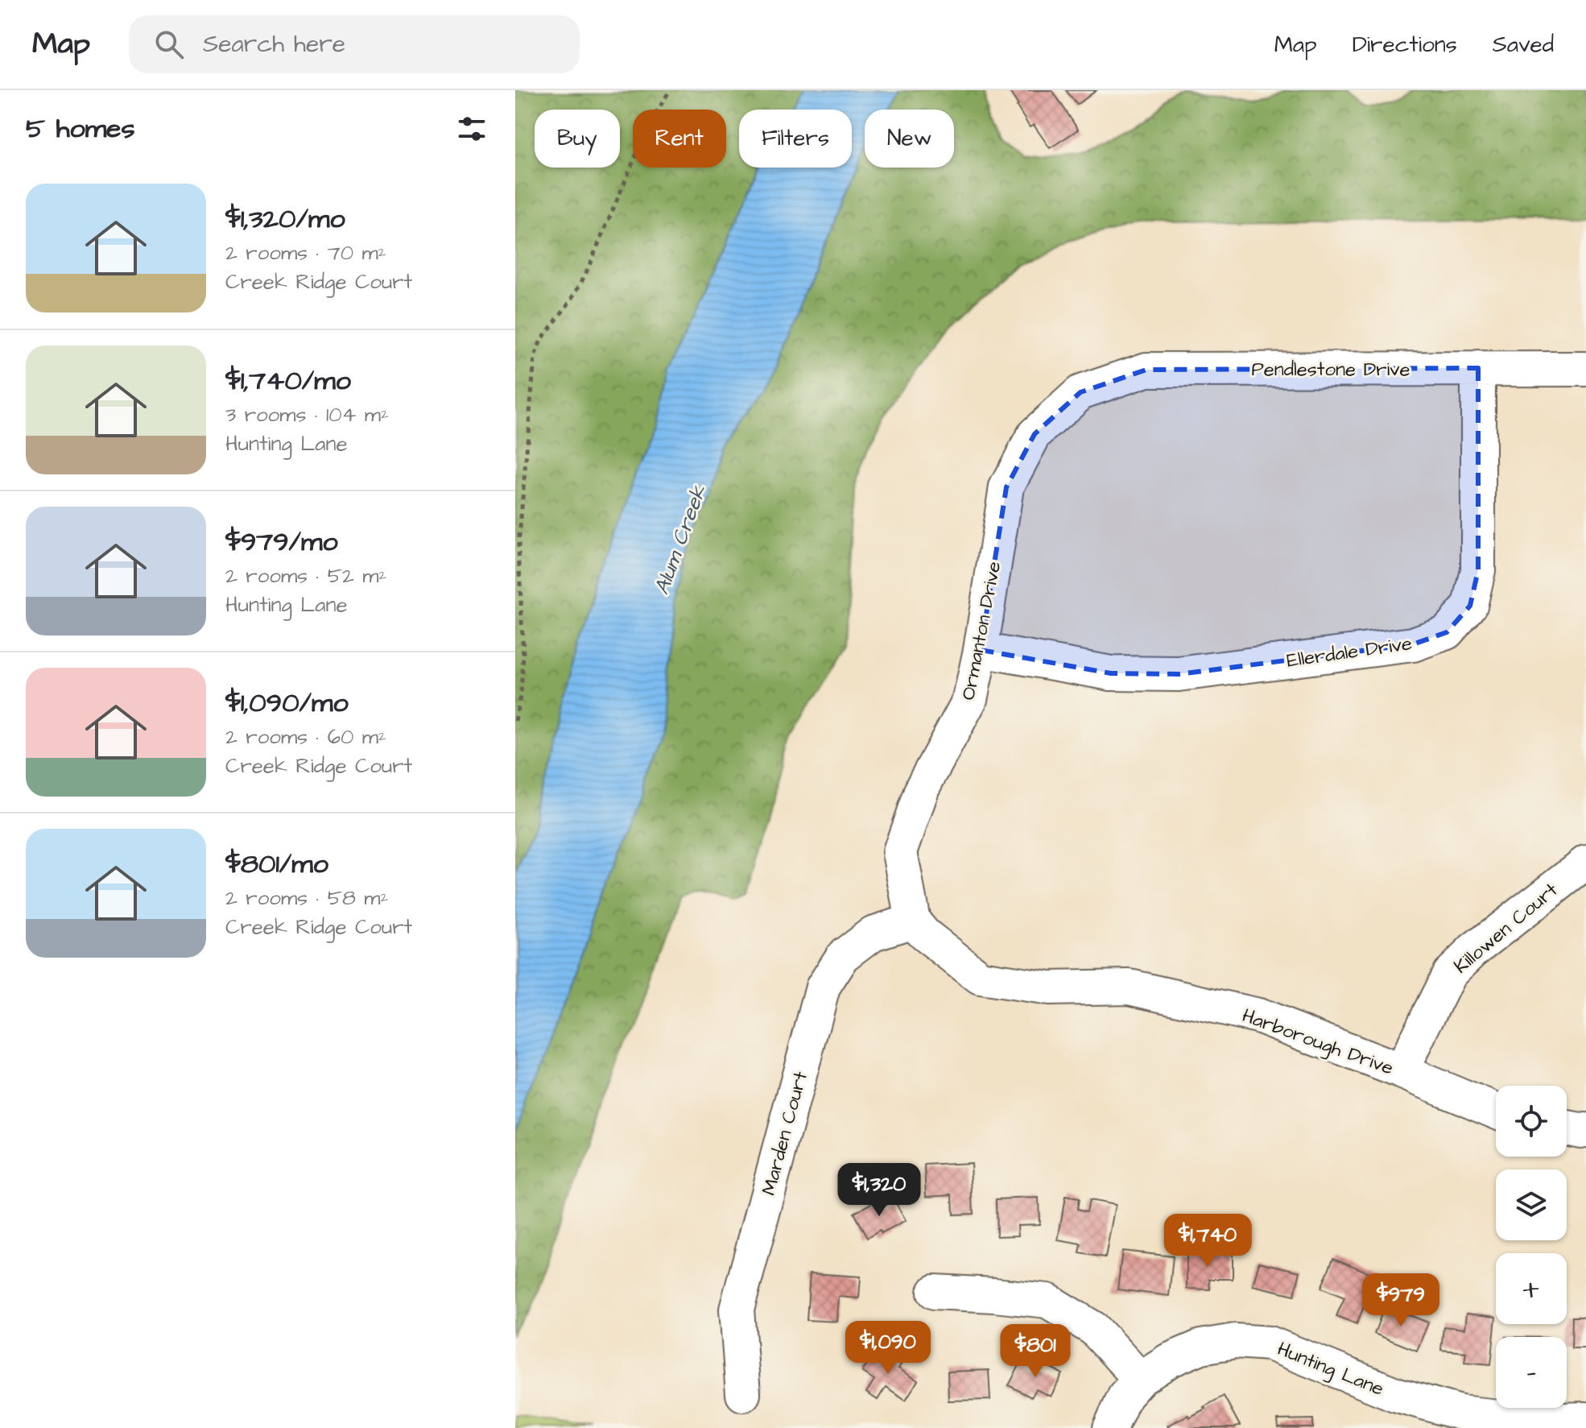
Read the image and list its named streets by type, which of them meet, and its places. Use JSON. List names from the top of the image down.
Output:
{
  "streets": {
    "street": [
      "Pendlestone Drive",
      "Ormanton Drive",
      "Ellerdale Drive",
      "Killowen Court",
      "Harborough Drive",
      "Marden Court",
      "Hunting Lane"
    ]
  },
  "crossings": [
    ["Pendlestone Drive", "Ormanton Drive"],
    ["Pendlestone Drive", "Ellerdale Drive"],
    ["Ormanton Drive", "Ellerdale Drive"],
    ["Ormanton Drive", "Harborough Drive"],
    ["Ormanton Drive", "Marden Court"],
    ["Killowen Court", "Harborough Drive"],
    ["Harborough Drive", "Marden Court"]
  ],
  "water": ["Alum Creek"],
  "page": {
    "header": "Map",
    "search": "Search here",
    "nav": ["Map", "Directions", "Saved"],
    "heading": "5 homes",
    "chip": [
      "Buy",
      "Rent",
      "Filters",
      "New"
    ],
    "list": [
      {
        "name": "$1,320/mo",
        "note": "2 rooms · 70 m² · Creek Ridge Court"
      },
      {
        "name": "$1,740/mo",
        "note": "3 rooms · 104 m² · Hunting Lane"
      },
      {
        "name": "$979/mo",
        "note": "2 rooms · 52 m² · Hunting Lane"
      },
      {
        "name": "$1,090/mo",
        "note": "2 rooms · 60 m² · Creek Ridge Court"
      },
      {
        "name": "$801/mo",
        "note": "2 rooms · 58 m² · Creek Ridge Court"
      }
    ],
    "map_buttons": ["+", "−"],
    "price": [
      "$1,320",
      "$1,740",
      "$979",
      "$1,090",
      "$801"
    ]
  }
}
